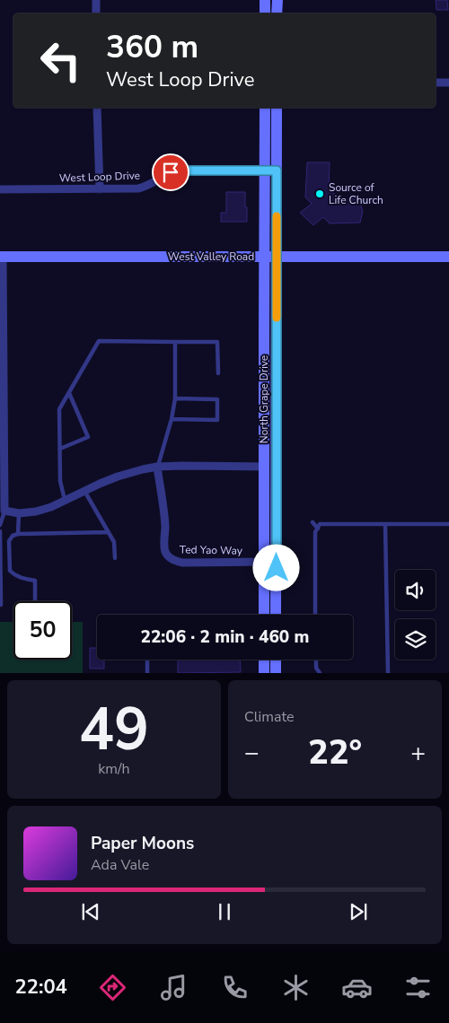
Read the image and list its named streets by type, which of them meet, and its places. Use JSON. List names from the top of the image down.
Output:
{
  "streets": {
    "main road": ["West Valley Road", "North Grape Drive"],
    "street": ["West Loop Drive", "Ted Yao Way"]
  },
  "crossings": [
    ["West Loop Drive", "North Grape Drive"],
    ["West Valley Road", "North Grape Drive"],
    ["North Grape Drive", "Ted Yao Way"]
  ],
  "places": ["Source of Life Church"],
  "page": {
    "turn": ["360 m", "West Loop Drive"],
    "limit": "50",
    "trip": "22:06 · 2 min · 460 m",
    "tile": [
      ["49", "km/h"],
      "Climate"
    ],
    "heat": ["−", "22°", "+"],
    "song": ["Paper Moons", "Ada Vale"],
    "tabs": "22:04"
  }
}
